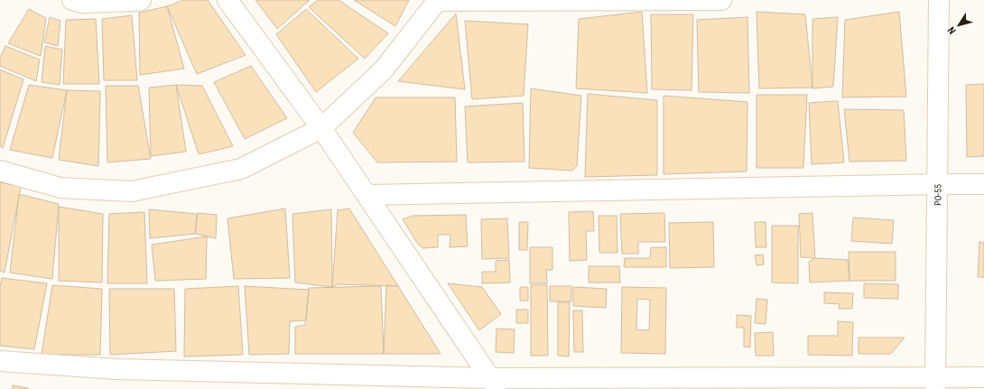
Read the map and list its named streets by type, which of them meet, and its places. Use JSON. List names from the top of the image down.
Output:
{
  "streets": {
    "street": ["PO-55"]
  },
  "north": "bottom left"
}
